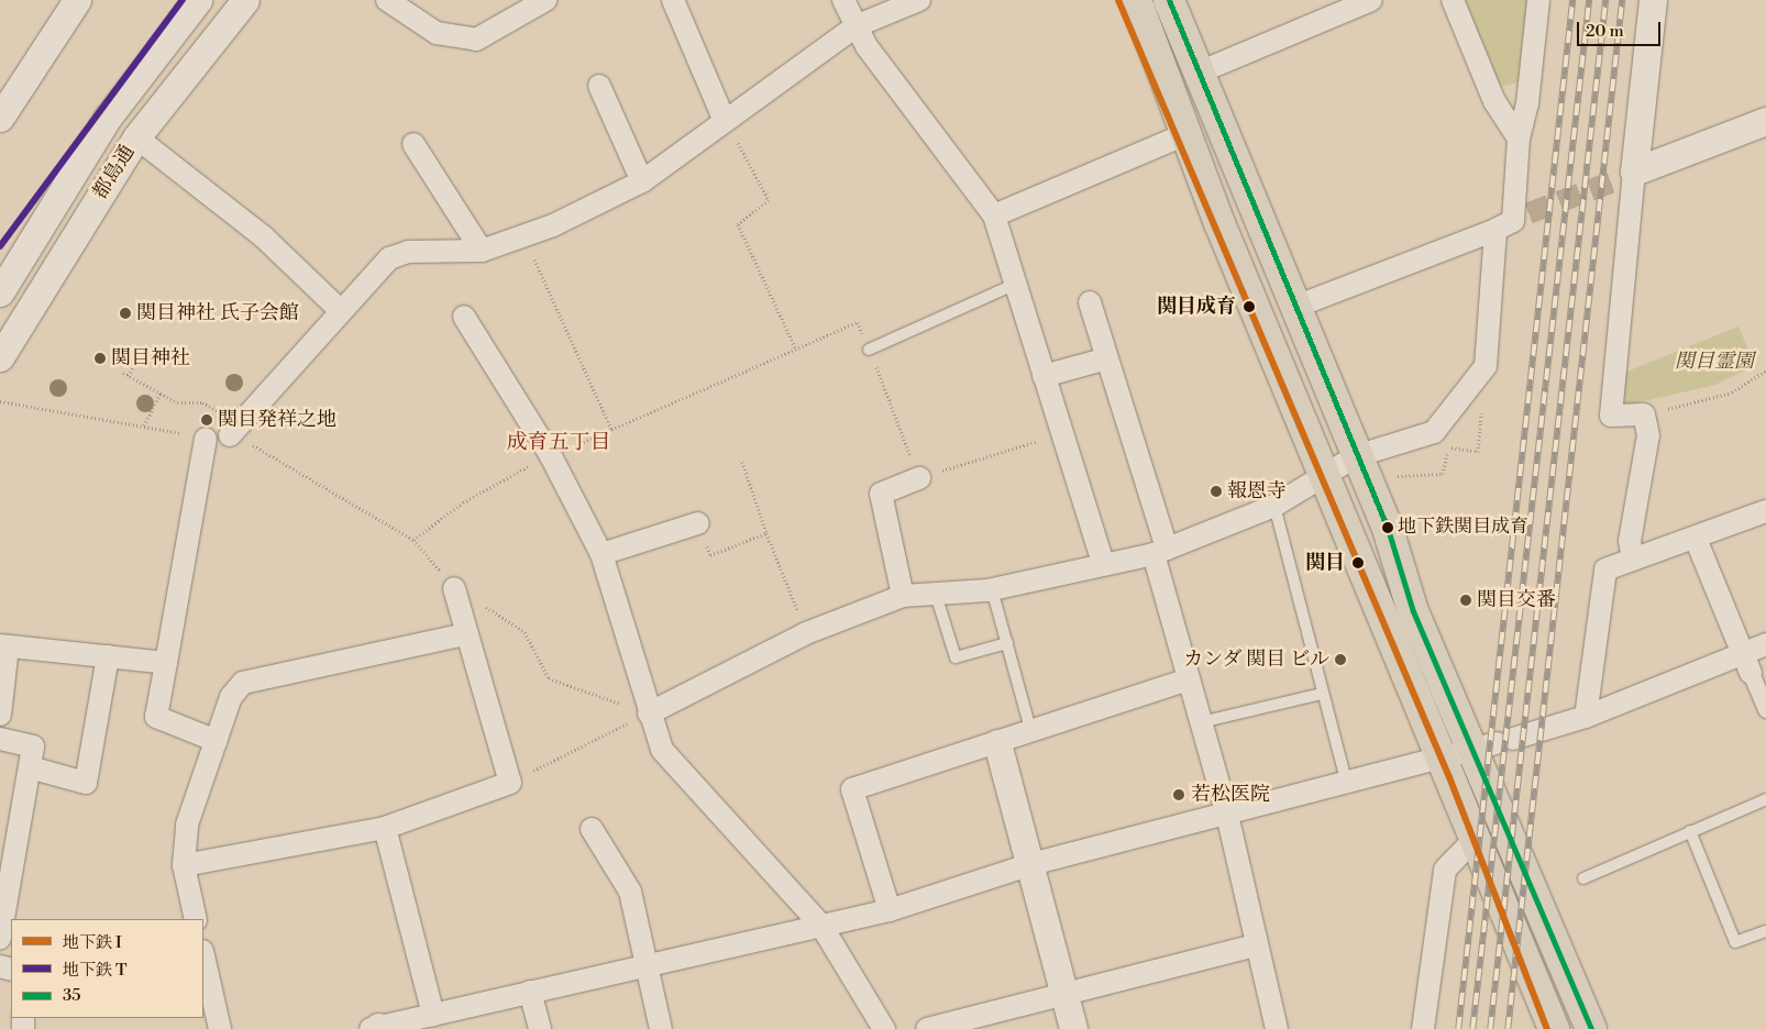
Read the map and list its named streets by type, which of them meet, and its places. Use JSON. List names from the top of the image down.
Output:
{
  "streets": {
    "street": ["都島通"]
  },
  "districts": ["成育五丁目"],
  "parks": ["関目霊園"],
  "places": [
    "関目成育",
    "関目神社 氏子会館",
    "関目神社",
    "関目発祥之地",
    "報恩寺",
    "地下鉄関目成育",
    "関目",
    "関目交番",
    "カンダ 関目 ビル",
    "若松医院"
  ],
  "lines": ["metro line I", "metro line T", "transit line 35"],
  "legend": ["地下鉄 I", "地下鉄 T", "35"],
  "scale_bar": "20 m"
}
